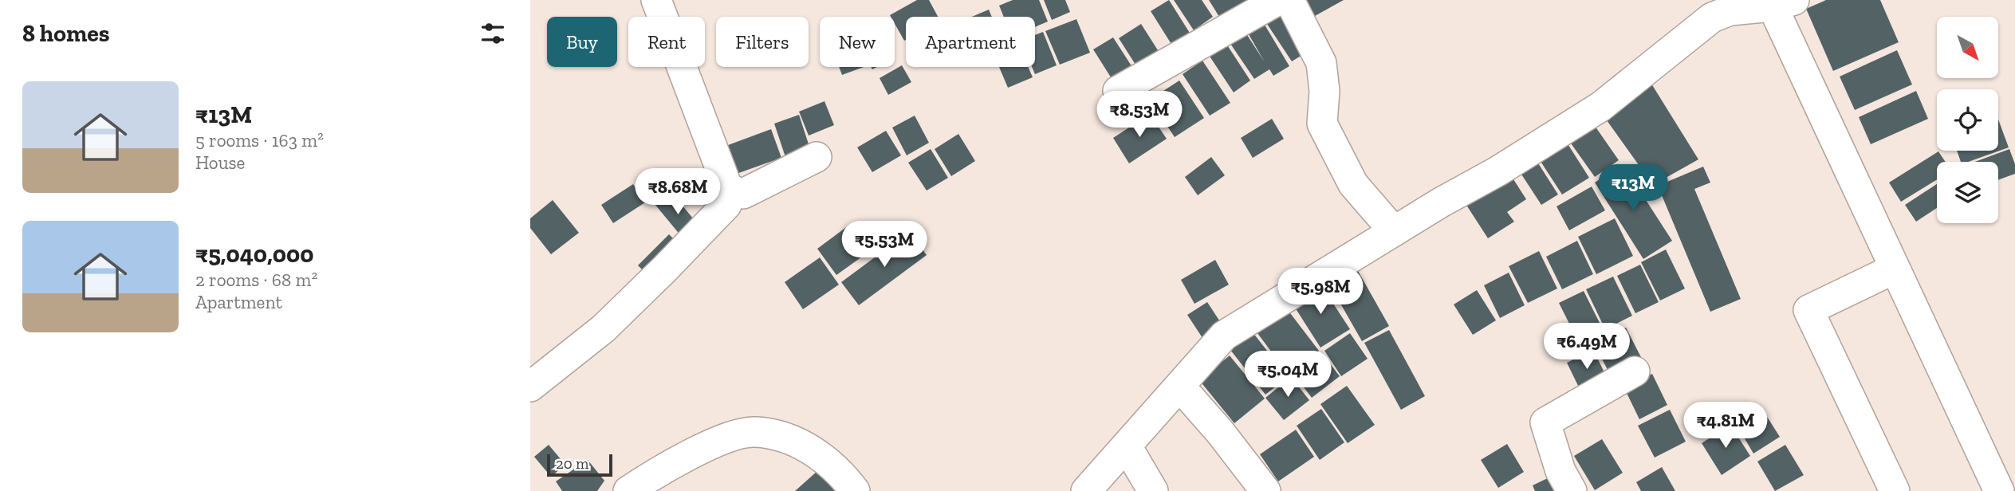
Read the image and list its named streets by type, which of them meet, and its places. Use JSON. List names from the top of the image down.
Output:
{
  "scale_bar": "20 m",
  "north": "bottom right",
  "page": {
    "heading": "8 homes",
    "chip": [
      "Buy",
      "Rent",
      "Filters",
      "New",
      "Apartment"
    ],
    "list": [
      {
        "name": "₹13M",
        "note": "5 rooms · 163 m² · House"
      },
      {
        "name": "₹5,040,000",
        "note": "2 rooms · 68 m² · Apartment"
      }
    ],
    "price": [
      "₹8.53M",
      "₹13M",
      "₹8.68M",
      "₹5.53M",
      "₹5.98M",
      "₹6.49M",
      "₹5.04M",
      "₹4.81M"
    ],
    "scale": "20 m"
  }
}
